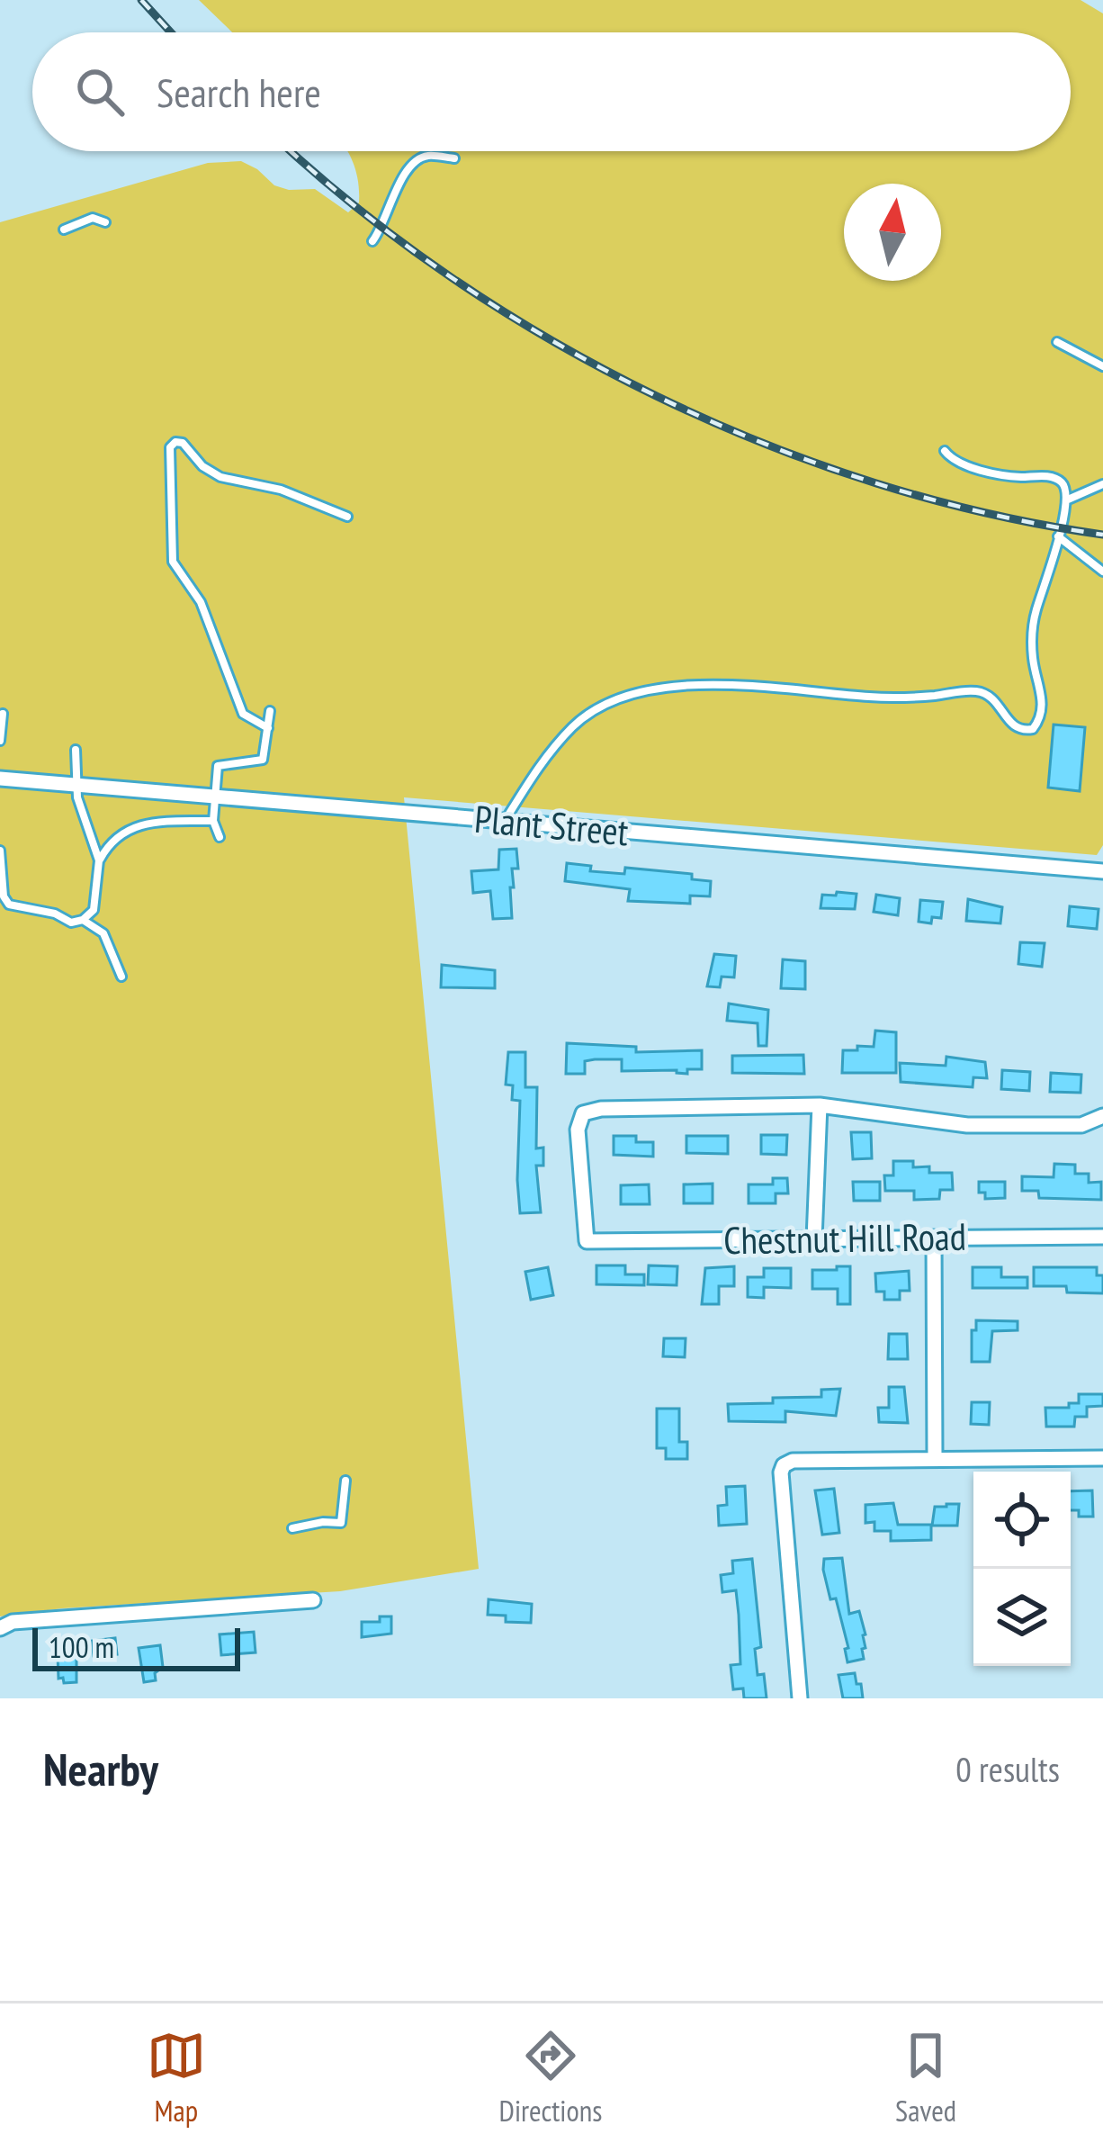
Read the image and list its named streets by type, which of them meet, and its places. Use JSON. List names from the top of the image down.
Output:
{
  "streets": {
    "street": ["Plant Street", "Chestnut Hill Road"]
  },
  "scale_bar": "100 m",
  "north": "top",
  "page": {
    "search": "Search here",
    "scale": "100 m",
    "heading": ["Nearby", "0 results"],
    "nav": ["Map", "Directions", "Saved"]
  }
}
